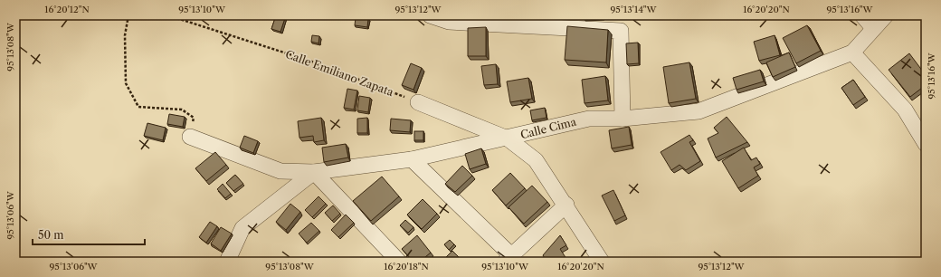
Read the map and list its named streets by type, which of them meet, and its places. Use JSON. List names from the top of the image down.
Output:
{
  "streets": {
    "street": ["Calle Cima"],
    "path": ["Calle Emiliano Zapata"]
  },
  "scale_bar": "50 m",
  "coordinates": [
    "16°20'12\"N",
    "95°13'10\"W",
    "95°13'12\"W",
    "95°13'14\"W",
    "16°20'20\"N",
    "95°13'16\"W",
    "95°13'08\"W",
    "95°13'06\"W",
    "16°20'18\"N"
  ]
}
